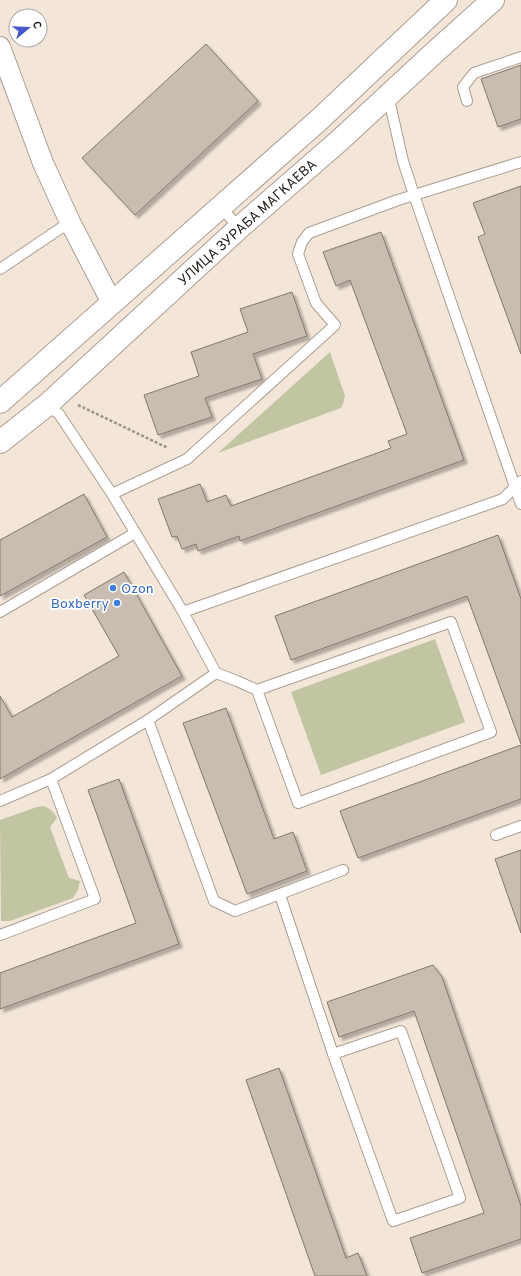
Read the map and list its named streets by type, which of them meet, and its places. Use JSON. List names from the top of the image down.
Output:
{
  "streets": {
    "main road": ["УЛИЦА ЗУРАБА МАГКАЕВА"]
  },
  "places": ["Ozon", "Boxberry"],
  "north": "right"
}
